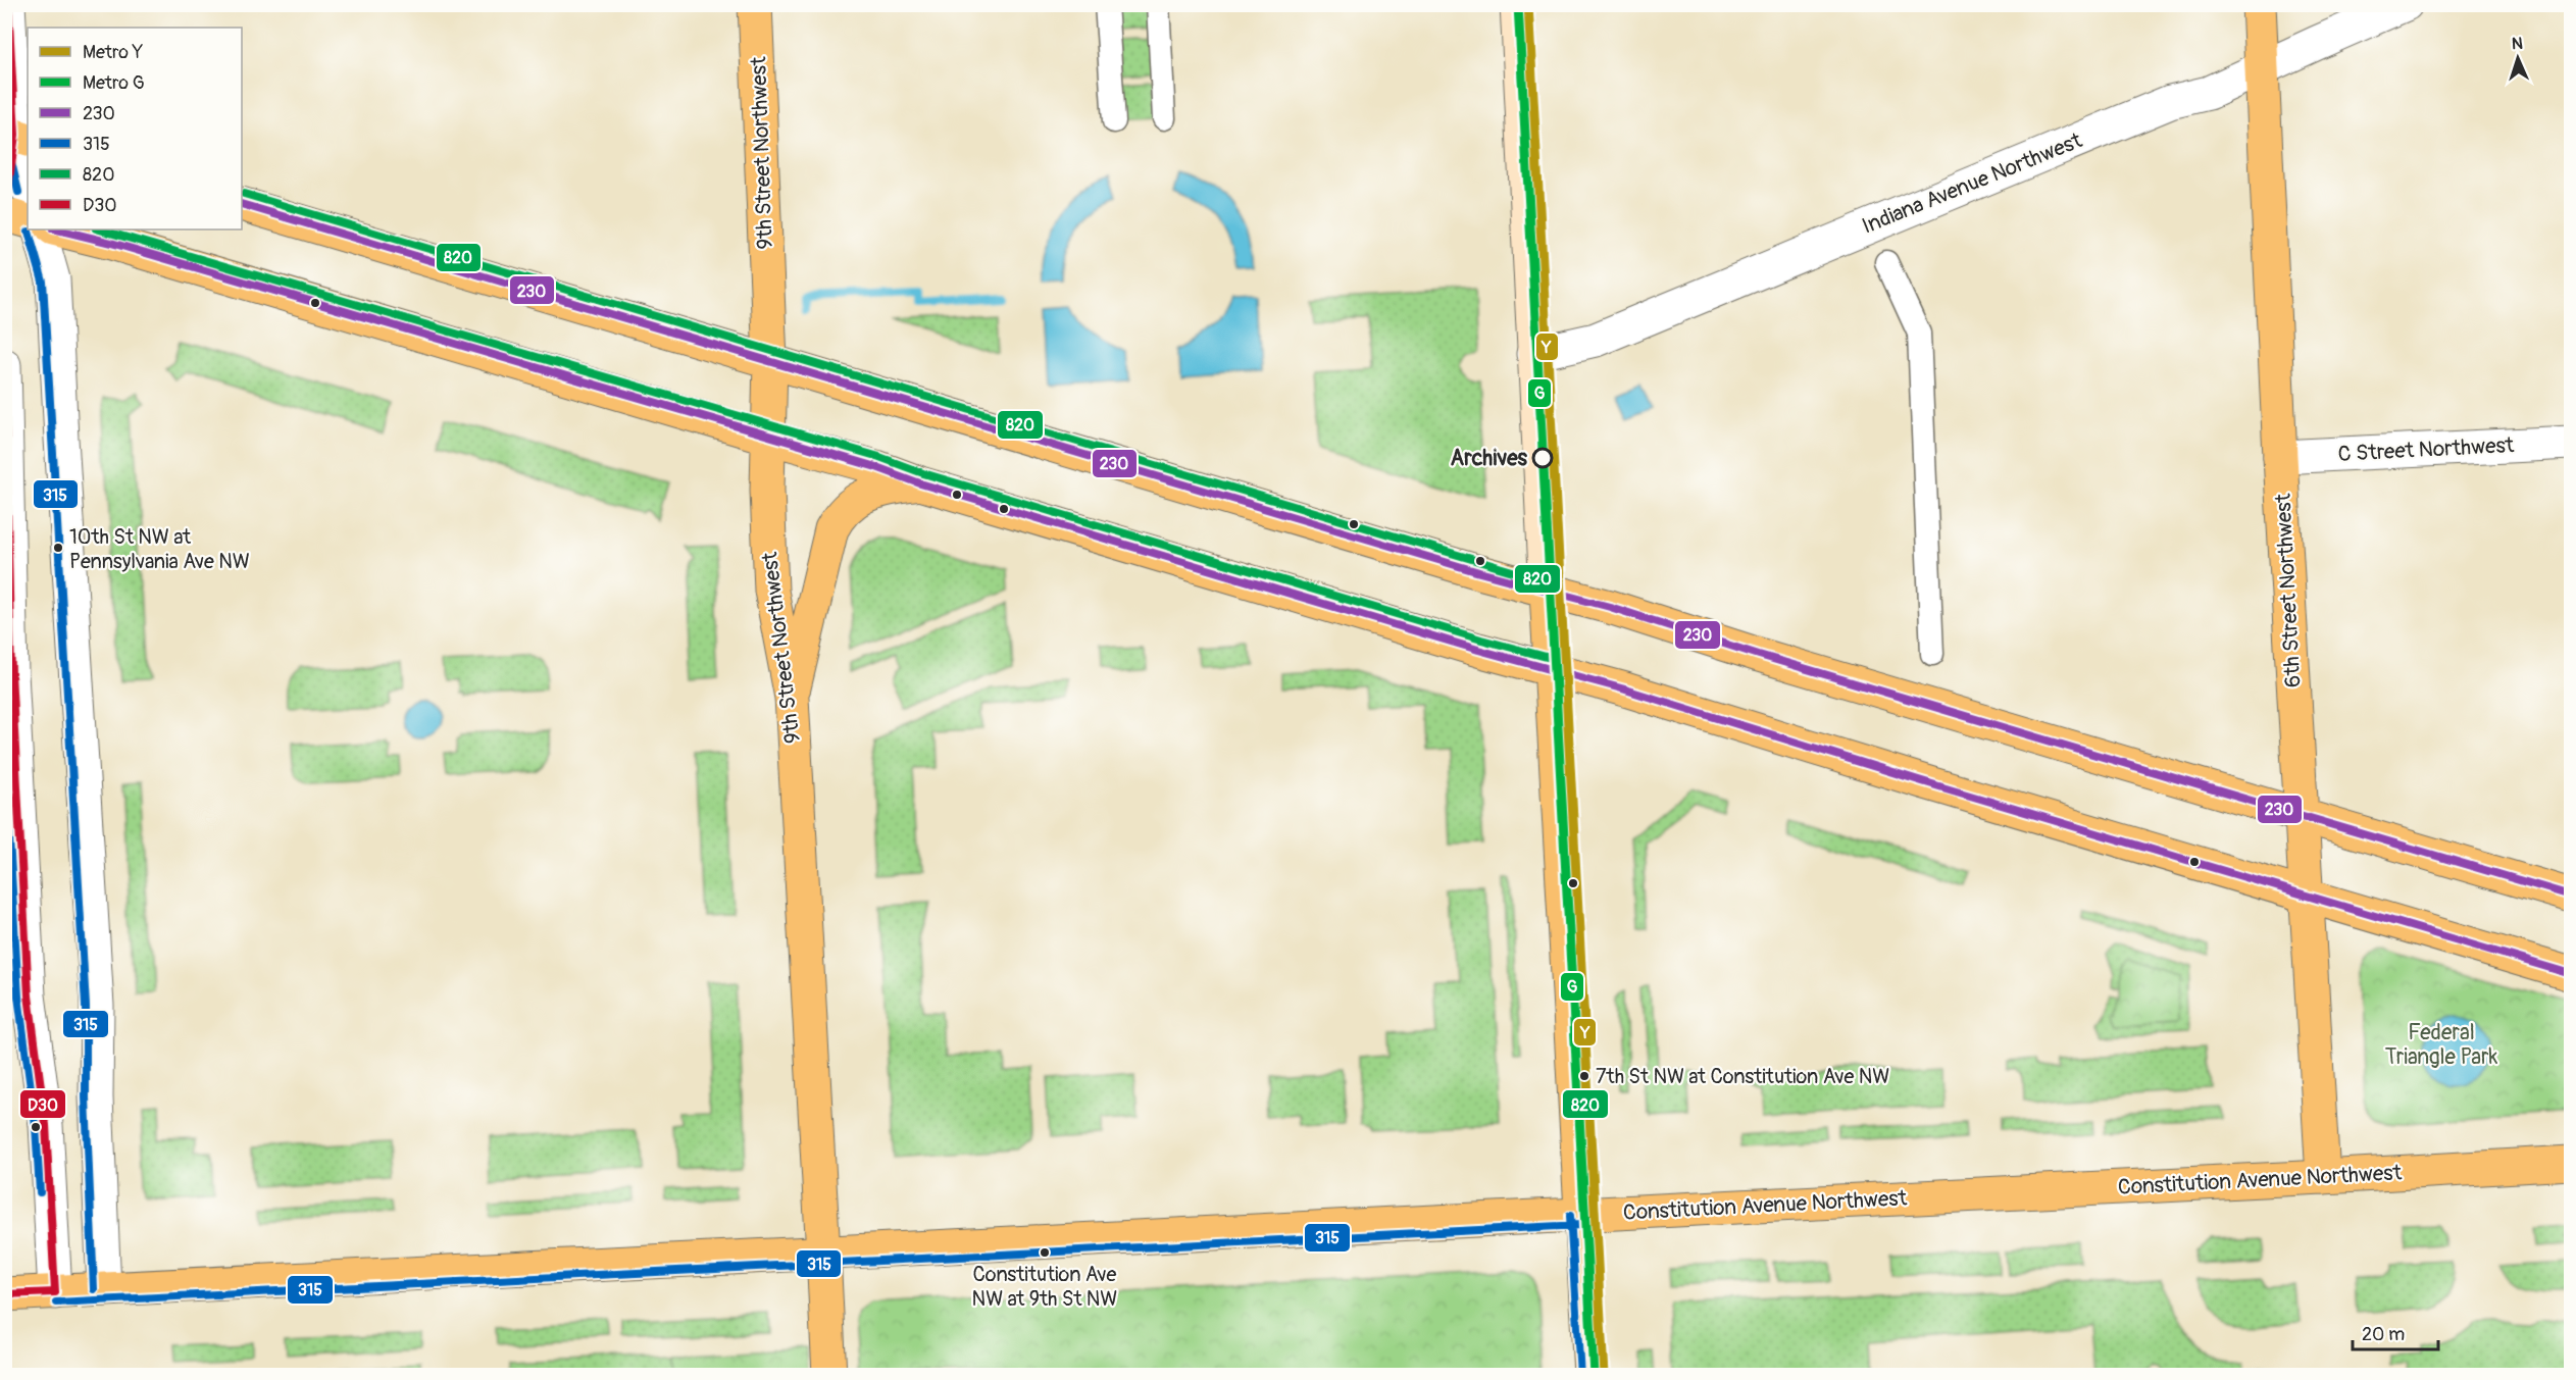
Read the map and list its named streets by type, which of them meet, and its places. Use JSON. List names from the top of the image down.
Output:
{
  "streets": {
    "main road": ["9th Street Northwest", "6th Street Northwest", "Constitution Avenue Northwest"],
    "street": ["Indiana Avenue Northwest", "C Street Northwest"]
  },
  "crossings": [
    ["9th Street Northwest", "Constitution Avenue Northwest"],
    ["Indiana Avenue Northwest", "6th Street Northwest"],
    ["C Street Northwest", "6th Street Northwest"],
    ["6th Street Northwest", "Constitution Avenue Northwest"]
  ],
  "parks": ["Federal Triangle Park"],
  "places": [
    "Archives",
    "10th St NW at Pennsylvania Ave NW",
    "7th St NW at Constitution Ave NW",
    "Constitution Ave NW at 9th St NW"
  ],
  "lines": [
    "metro line Y",
    "transit line D30",
    "metro line G",
    "transit line 315",
    "transit line 820",
    "transit line 230"
  ],
  "legend": [
    "Metro Y",
    "Metro G",
    "230",
    "315",
    "820",
    "D30"
  ],
  "scale_bar": "20 m",
  "north": "top"
}
